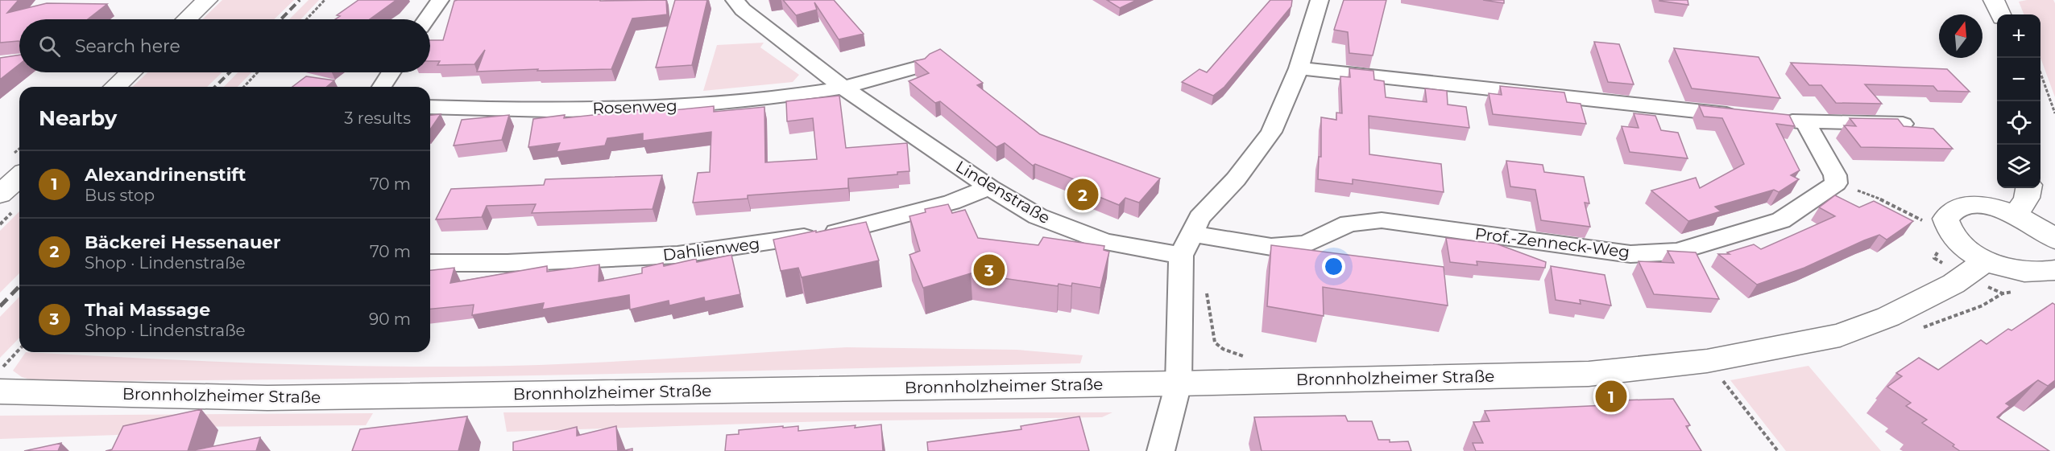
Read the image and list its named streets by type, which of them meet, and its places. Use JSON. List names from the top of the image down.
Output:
{
  "streets": {
    "street": [
      "Rosenweg",
      "Lindenstraße",
      "Prof.-Zenneck-Weg",
      "Dahlienweg",
      "Bronnholzheimer Straße"
    ]
  },
  "crossings": [
    ["Rosenweg", "Lindenstraße"],
    ["Lindenstraße", "Dahlienweg"]
  ],
  "north": "top",
  "page": {
    "map_buttons": ["+", "−"],
    "search": "Search here",
    "heading": ["Nearby", "3 results"],
    "list": [
      {
        "mark": "1",
        "name": "Alexandrinenstift",
        "note": "Bus stop",
        "value": "70 m"
      },
      {
        "mark": "2",
        "name": "Bäckerei Hessenauer",
        "note": "Shop · Lindenstraße",
        "value": "70 m"
      },
      {
        "mark": "3",
        "name": "Thai Massage",
        "note": "Shop · Lindenstraße",
        "value": "90 m"
      }
    ],
    "pins": ["2", "3", "1"]
  }
}
